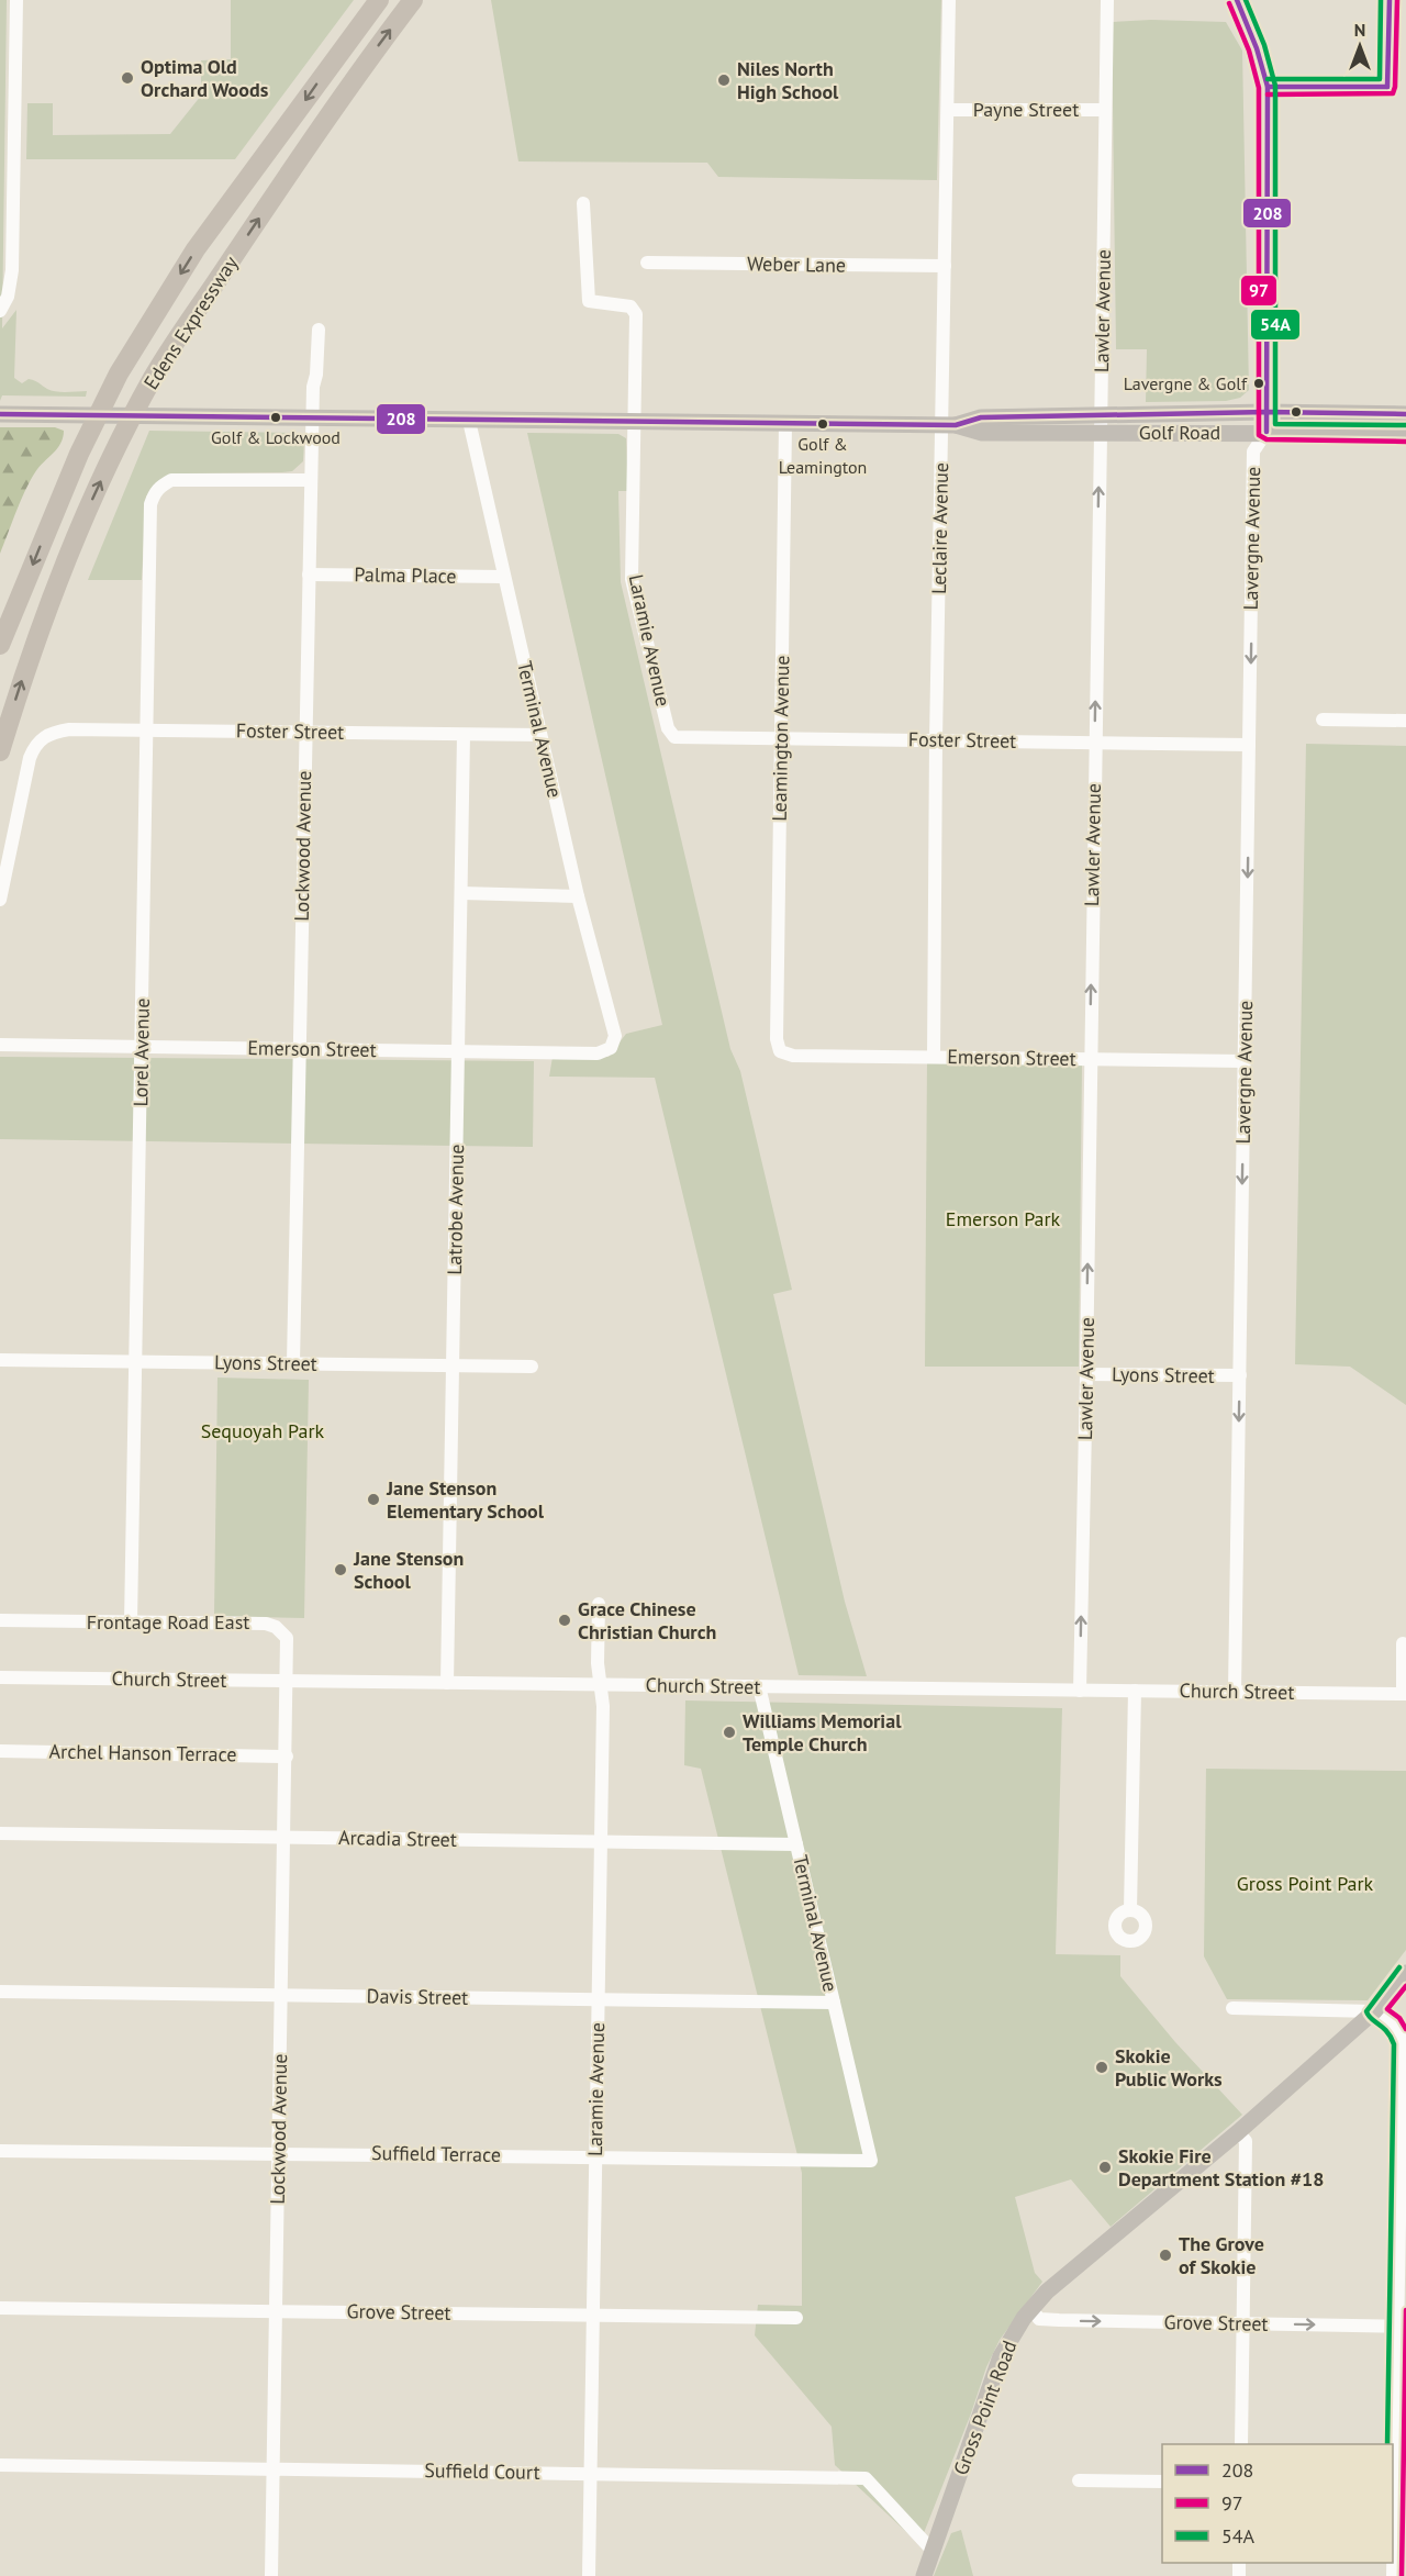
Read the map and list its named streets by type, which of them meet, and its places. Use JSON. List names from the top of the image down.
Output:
{
  "streets": {
    "highway": ["Edens Expressway"],
    "main road": ["Golf Road", "Gross Point Road"],
    "street": [
      "Payne Street",
      "Weber Lane",
      "Lawler Avenue",
      "Leclaire Avenue",
      "Lavergne Avenue",
      "Palma Place",
      "Laramie Avenue",
      "Terminal Avenue",
      "Foster Street",
      "Leamington Avenue",
      "Lockwood Avenue",
      "Emerson Street",
      "Lorel Avenue",
      "Latrobe Avenue",
      "Lyons Street",
      "Frontage Road East",
      "Church Street",
      "Archel Hanson Terrace",
      "Arcadia Street",
      "Davis Street",
      "Suffield Terrace",
      "Grove Street",
      "Suffield Court"
    ]
  },
  "crossings": [
    ["Payne Street", "Lawler Avenue"],
    ["Payne Street", "Leclaire Avenue"],
    ["Weber Lane", "Leclaire Avenue"],
    ["Lawler Avenue", "Golf Road"],
    ["Lawler Avenue", "Foster Street"],
    ["Lawler Avenue", "Emerson Street"],
    ["Lawler Avenue", "Lyons Street"],
    ["Lawler Avenue", "Church Street"],
    ["Golf Road", "Leclaire Avenue"],
    ["Golf Road", "Lavergne Avenue"],
    ["Golf Road", "Laramie Avenue"],
    ["Golf Road", "Terminal Avenue"],
    ["Golf Road", "Leamington Avenue"],
    ["Golf Road", "Lockwood Avenue"],
    ["Leclaire Avenue", "Foster Street"],
    ["Leclaire Avenue", "Emerson Street"],
    ["Lavergne Avenue", "Foster Street"],
    ["Lavergne Avenue", "Emerson Street"],
    ["Lavergne Avenue", "Lyons Street"],
    ["Lavergne Avenue", "Church Street"],
    ["Palma Place", "Terminal Avenue"],
    ["Palma Place", "Lockwood Avenue"],
    ["Laramie Avenue", "Foster Street"],
    ["Laramie Avenue", "Church Street"],
    ["Laramie Avenue", "Arcadia Street"],
    ["Laramie Avenue", "Davis Street"],
    ["Laramie Avenue", "Suffield Terrace"],
    ["Laramie Avenue", "Grove Street"],
    ["Laramie Avenue", "Suffield Court"],
    ["Terminal Avenue", "Foster Street"],
    ["Terminal Avenue", "Emerson Street"],
    ["Terminal Avenue", "Church Street"],
    ["Terminal Avenue", "Arcadia Street"],
    ["Terminal Avenue", "Davis Street"],
    ["Terminal Avenue", "Suffield Terrace"],
    ["Foster Street", "Leamington Avenue"],
    ["Foster Street", "Lockwood Avenue"],
    ["Foster Street", "Lorel Avenue"],
    ["Foster Street", "Latrobe Avenue"],
    ["Leamington Avenue", "Emerson Street"],
    ["Lockwood Avenue", "Emerson Street"],
    ["Lockwood Avenue", "Lorel Avenue"],
    ["Lockwood Avenue", "Lyons Street"],
    ["Lockwood Avenue", "Frontage Road East"],
    ["Lockwood Avenue", "Church Street"],
    ["Lockwood Avenue", "Archel Hanson Terrace"],
    ["Lockwood Avenue", "Arcadia Street"],
    ["Lockwood Avenue", "Davis Street"],
    ["Lockwood Avenue", "Suffield Terrace"],
    ["Lockwood Avenue", "Grove Street"],
    ["Lockwood Avenue", "Suffield Court"],
    ["Emerson Street", "Lorel Avenue"],
    ["Emerson Street", "Latrobe Avenue"],
    ["Lorel Avenue", "Lyons Street"],
    ["Lorel Avenue", "Frontage Road East"],
    ["Latrobe Avenue", "Lyons Street"],
    ["Latrobe Avenue", "Church Street"],
    ["Frontage Road East", "Church Street"],
    ["Grove Street", "Gross Point Road"],
    ["Gross Point Road", "Suffield Court"]
  ],
  "one_way": ["Lawler Avenue", "Lavergne Avenue"],
  "parks": ["Emerson Park", "Sequoyah Park", "Gross Point Park"],
  "places": [
    "Optima Old Orchard Woods",
    "Niles North High School",
    "Lavergne & Golf",
    "Golf & Lockwood",
    "Golf & Leamington",
    "Jane Stenson Elementary School",
    "Jane Stenson School",
    "Grace Chinese Christian Church",
    "Williams Memorial Temple Church",
    "Skokie Public Works",
    "Skokie Fire Department Station #18",
    "The Grove of Skokie"
  ],
  "lines": ["transit line 208", "transit line 97", "transit line 54A"],
  "legend": ["208", "97", "54A"],
  "north": "top"
}
